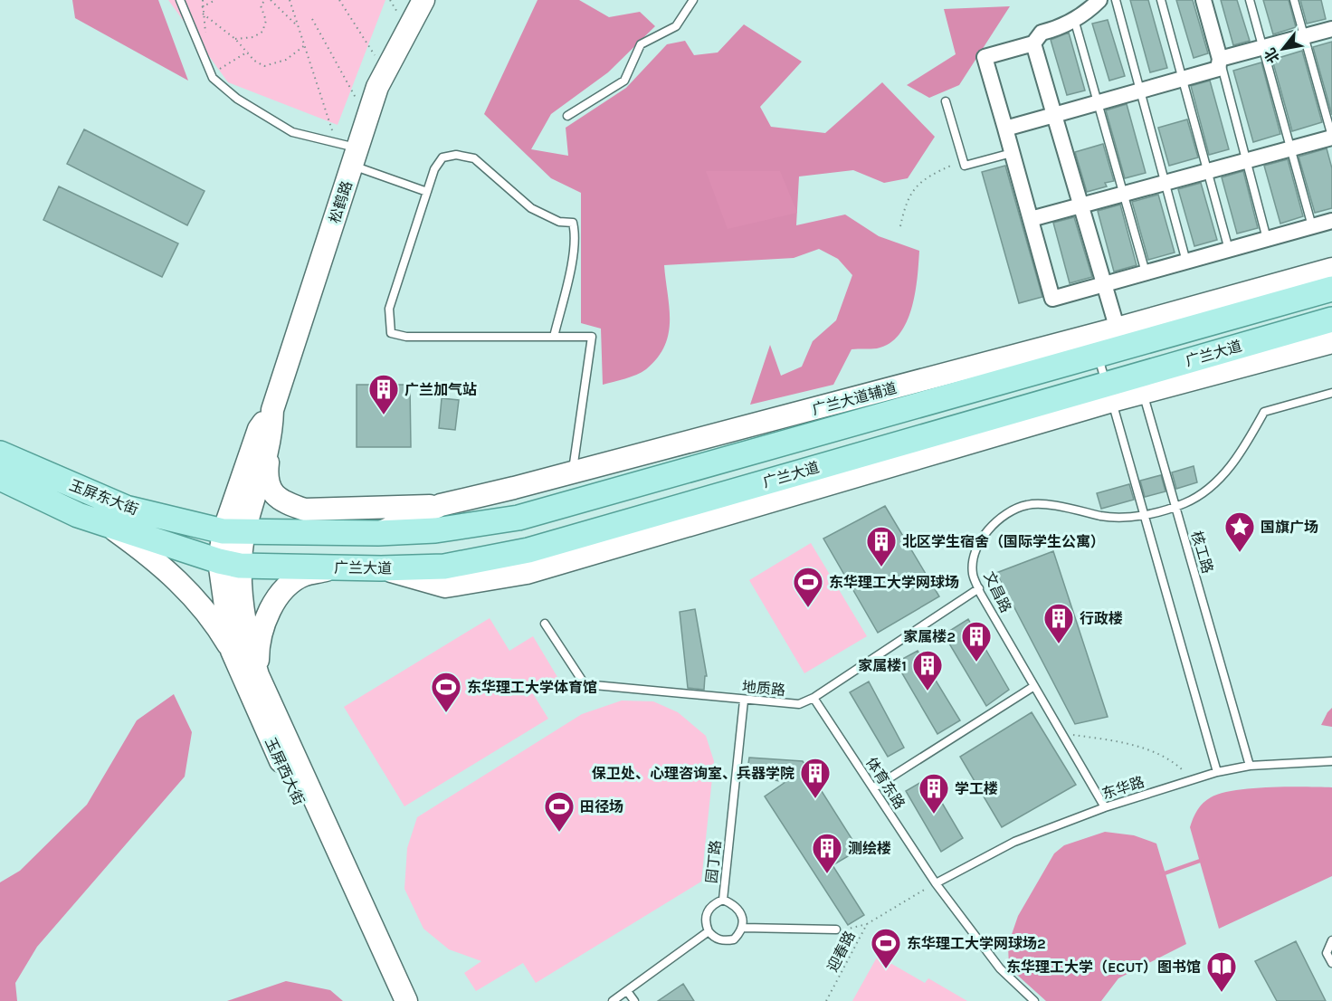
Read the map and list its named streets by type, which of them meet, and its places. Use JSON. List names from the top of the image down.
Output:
{
  "streets": {
    "main road": [
      "松鹤路",
      "广兰大道",
      "广兰大道辅道",
      "玉屏东大街",
      "玉屏西大街"
    ],
    "lane": [
      "核工路",
      "文昌路",
      "地质路",
      "体育东路",
      "东华路",
      "园丁路"
    ],
    "path": ["迎春路"]
  },
  "crossings": [
    ["松鹤路", "广兰大道"],
    ["松鹤路", "玉屏东大街"],
    ["松鹤路", "玉屏西大街"],
    ["广兰大道", "广兰大道辅道"],
    ["广兰大道", "玉屏东大街"],
    ["广兰大道", "核工路"],
    ["广兰大道", "玉屏西大街"],
    ["广兰大道辅道", "核工路"],
    ["玉屏东大街", "玉屏西大街"],
    ["核工路", "文昌路"],
    ["核工路", "东华路"],
    ["文昌路", "地质路"],
    ["文昌路", "东华路"],
    ["地质路", "体育东路"],
    ["地质路", "园丁路"],
    ["体育东路", "东华路"],
    ["体育东路", "迎春路"],
    ["东华路", "迎春路"]
  ],
  "places": {
    "building": [
      "广兰加气站",
      "北区学生宿舍（国际学生公寓）",
      "行政楼",
      "家属楼2",
      "家属楼1",
      "保卫处、心理咨询室、兵器学院",
      "学工楼",
      "测绘楼"
    ],
    "place": ["国旗广场"],
    "sports": [
      "东华理工大学网球场",
      "东华理工大学体育馆",
      "田径场",
      "东华理工大学网球场2"
    ],
    "library": ["东华理工大学（ECUT）图书馆"]
  },
  "north": "bottom left"
}
